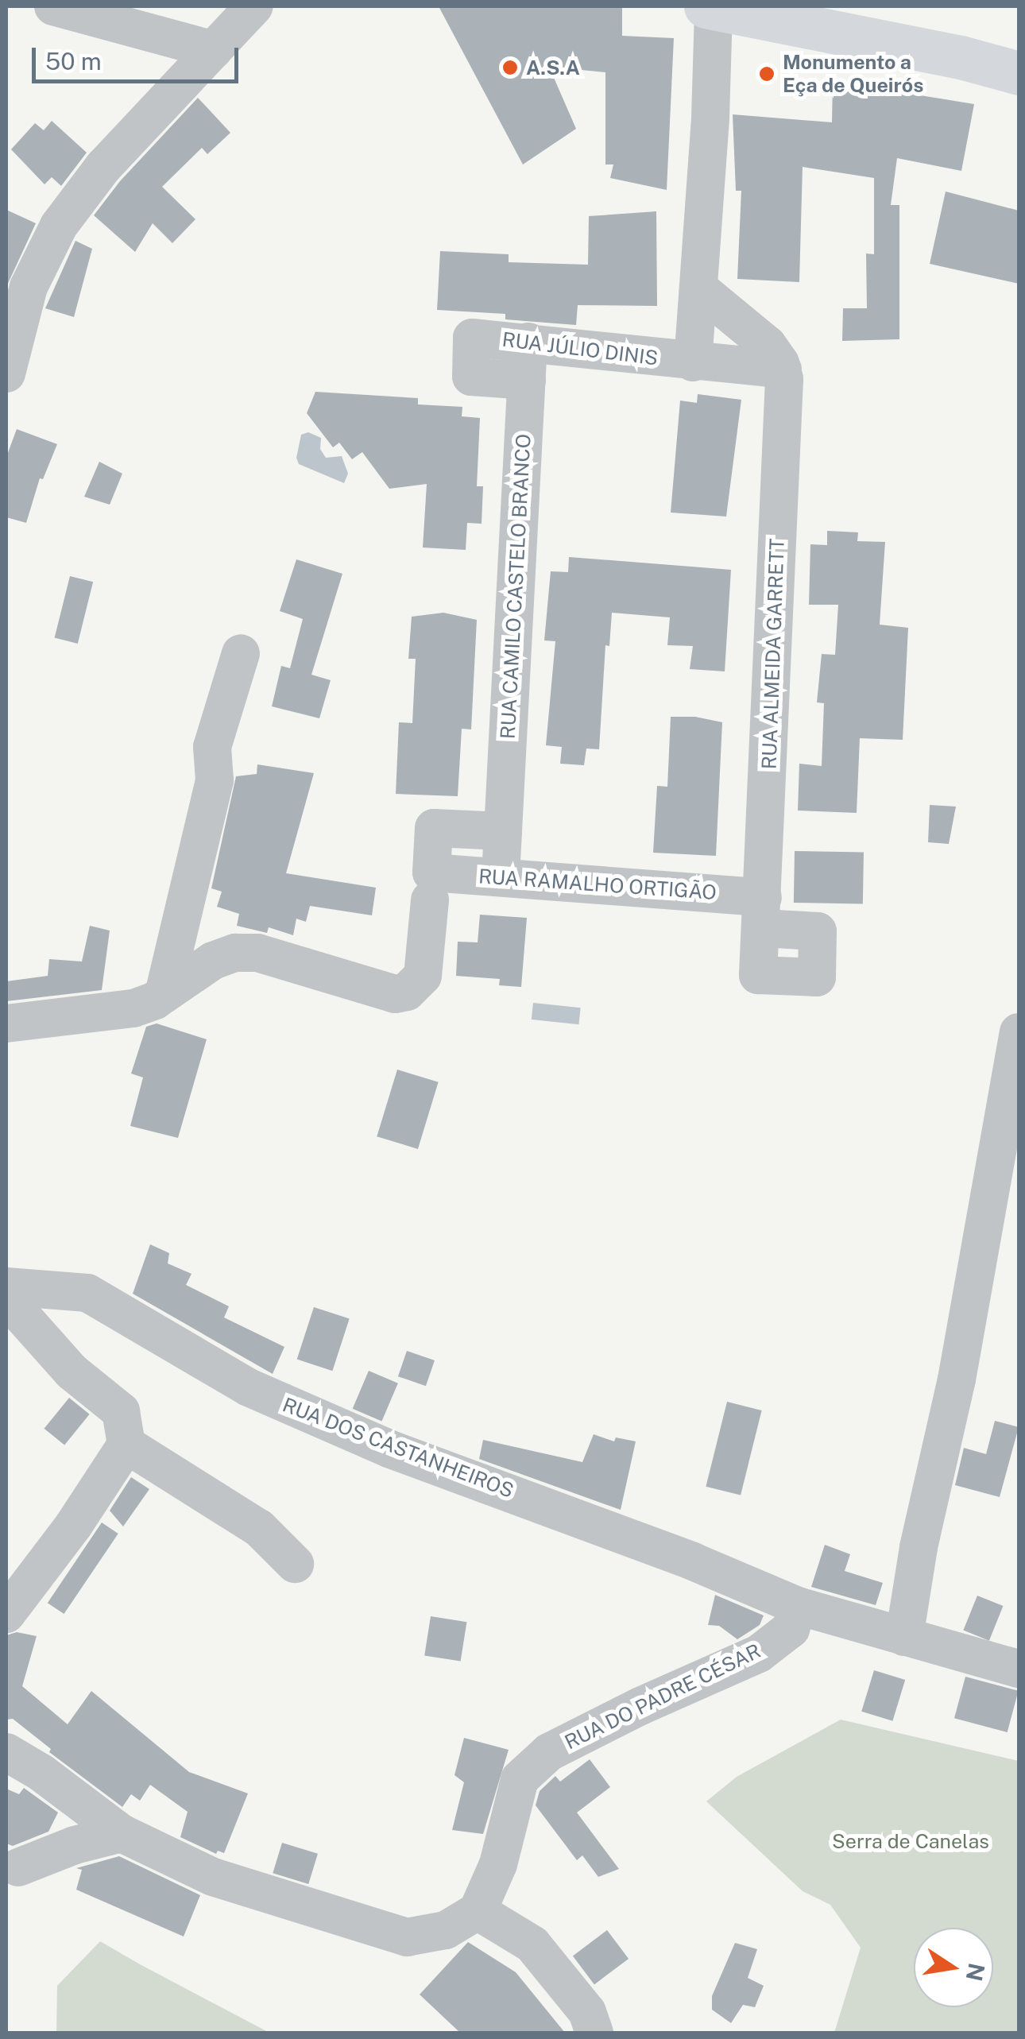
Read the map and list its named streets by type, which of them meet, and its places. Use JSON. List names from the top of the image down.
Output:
{
  "streets": {
    "street": [
      "RUA JÚLIO DINIS",
      "RUA CAMILO CASTELO BRANCO",
      "RUA ALMEIDA GARRETT",
      "RUA RAMALHO ORTIGÃO",
      "RUA DOS CASTANHEIROS",
      "RUA DO PADRE CÉSAR"
    ]
  },
  "crossings": [
    ["RUA JÚLIO DINIS", "RUA CAMILO CASTELO BRANCO"],
    ["RUA JÚLIO DINIS", "RUA ALMEIDA GARRETT"],
    ["RUA CAMILO CASTELO BRANCO", "RUA RAMALHO ORTIGÃO"],
    ["RUA ALMEIDA GARRETT", "RUA RAMALHO ORTIGÃO"],
    ["RUA DOS CASTANHEIROS", "RUA DO PADRE CÉSAR"]
  ],
  "parks": ["Serra de Canelas"],
  "places": ["A.S.A", "Monumento a Eça de Queirós"],
  "scale_bar": "50 m",
  "north": "right"
}
